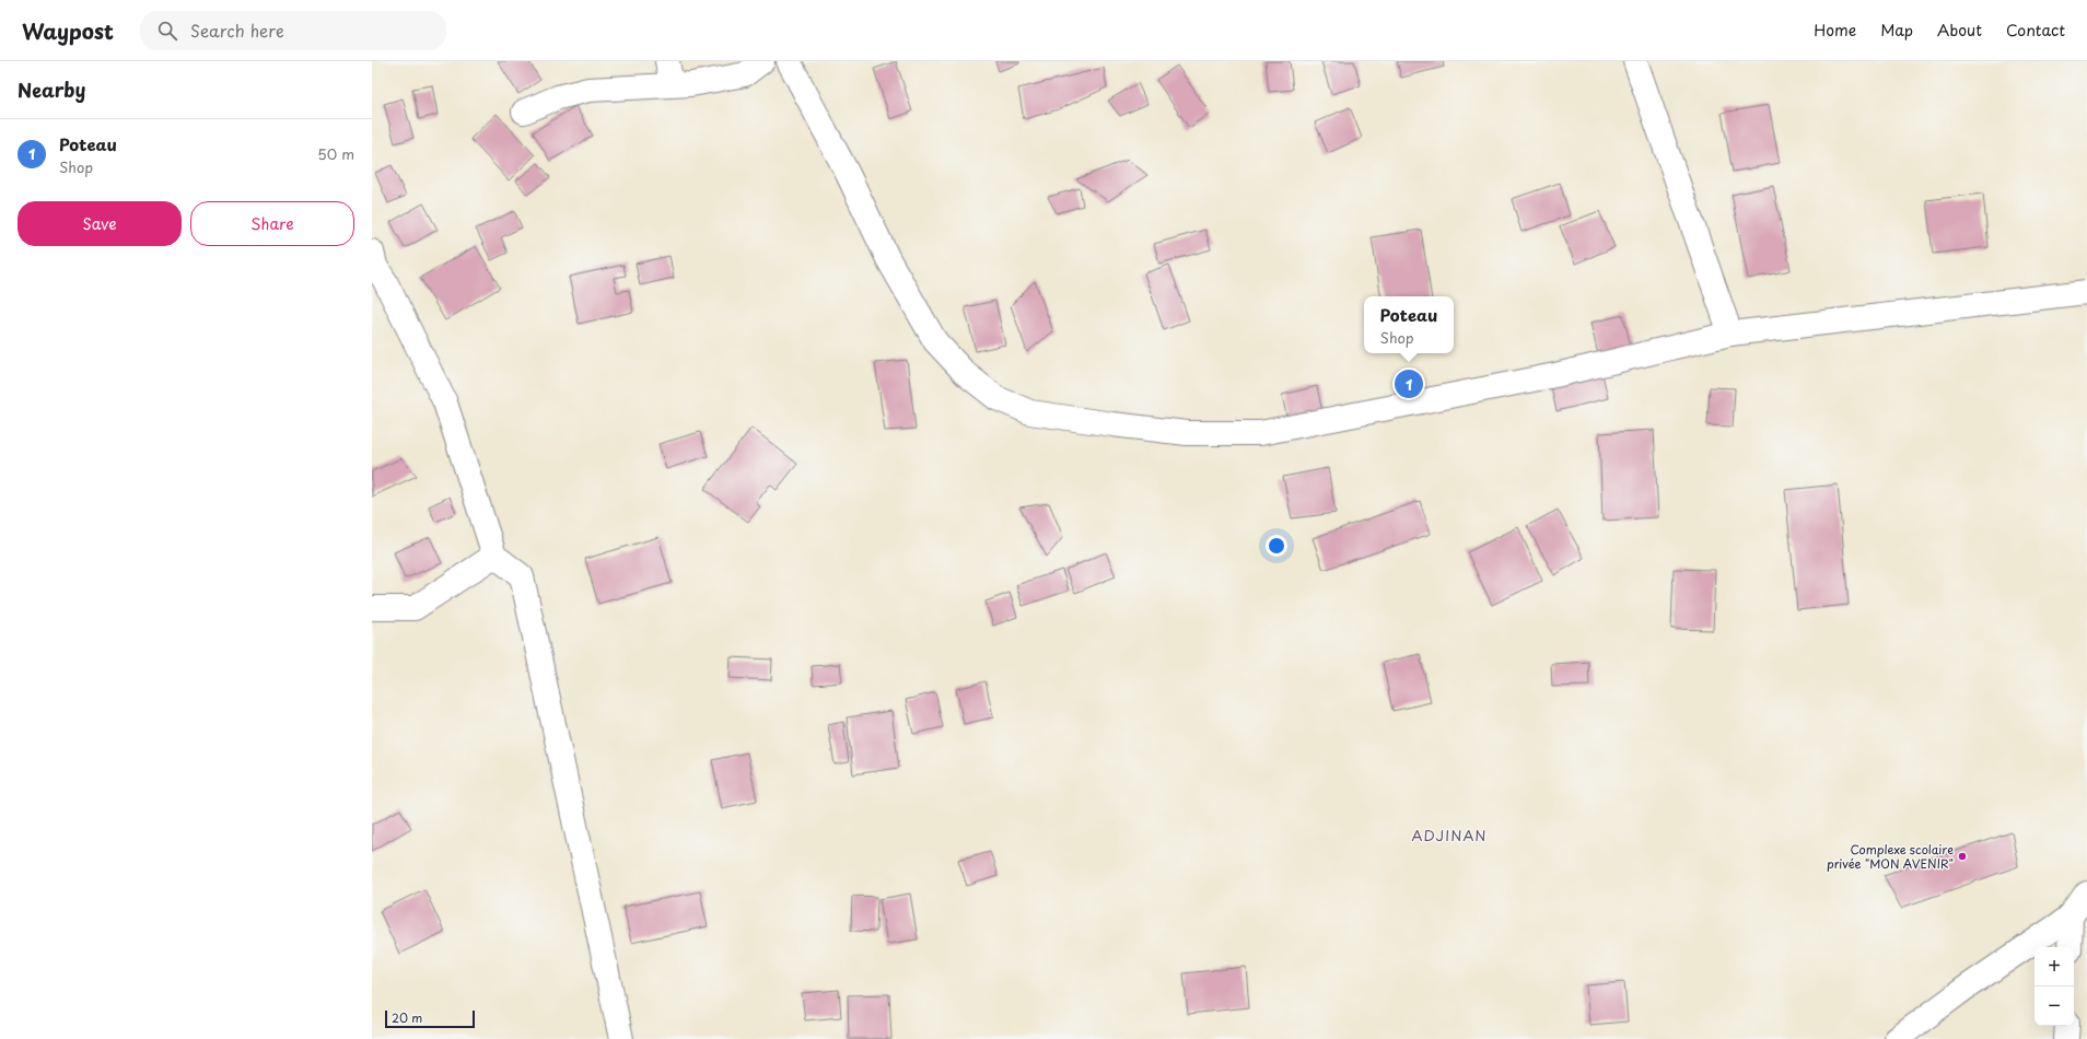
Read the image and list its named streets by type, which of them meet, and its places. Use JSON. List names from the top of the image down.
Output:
{
  "districts": ["ADJINAN"],
  "places": ["Complexe scolaire privée \"MON AVENIR\""],
  "scale_bar": "20 m",
  "page": {
    "header": "Waypost",
    "search": "Search here",
    "nav": [
      "Home",
      "Map",
      "About",
      "Contact"
    ],
    "heading": "Nearby",
    "list": [
      {
        "mark": "1",
        "name": "Poteau",
        "note": "Shop",
        "value": "50 m"
      }
    ],
    "buttons": ["Save", "Share"],
    "popup": ["Poteau", "Shop"],
    "pins": "1",
    "map_buttons": ["+", "−"],
    "scale": "20 m"
  }
}
